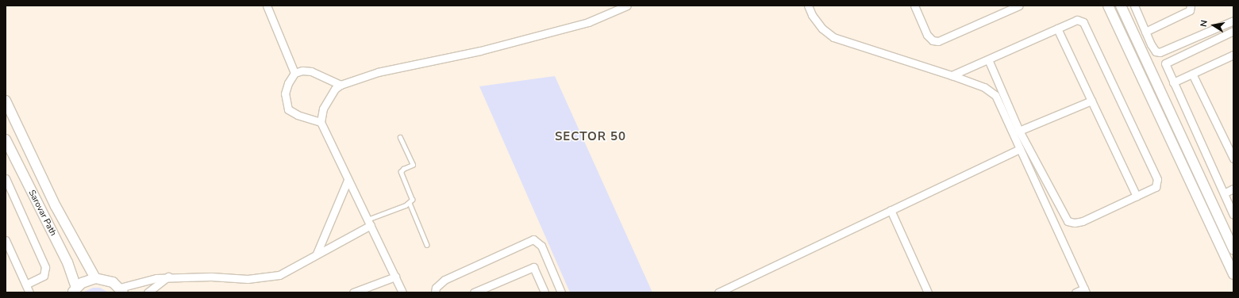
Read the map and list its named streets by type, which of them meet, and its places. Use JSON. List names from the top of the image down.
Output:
{
  "streets": {
    "main road": ["Sarovar Path"]
  },
  "districts": ["SECTOR 50"],
  "north": "left"
}
